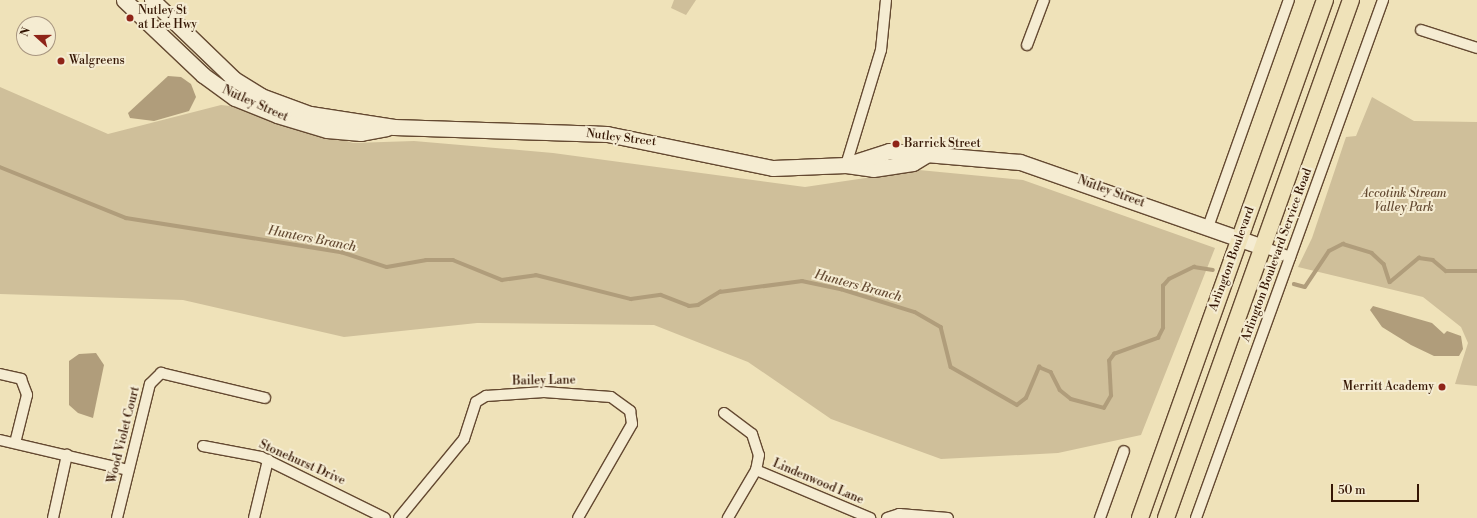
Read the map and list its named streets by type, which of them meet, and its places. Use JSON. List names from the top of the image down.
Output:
{
  "streets": {
    "main road": ["Nutley Street", "Arlington Boulevard"],
    "street": [
      "Arlington Boulevard Service Road",
      "Bailey Lane",
      "Wood Violet Court",
      "Stonehurst Drive",
      "Lindenwood Lane"
    ]
  },
  "crossings": [
    ["Nutley Street", "Arlington Boulevard Service Road"],
    ["Nutley Street", "Arlington Boulevard"]
  ],
  "water": ["Hunters Branch"],
  "parks": ["Accotink Stream Valley Park"],
  "places": [
    "Nutley St at Lee Hwy",
    "Walgreens",
    "Barrick Street",
    "Merritt Academy"
  ],
  "scale_bar": "50 m",
  "north": "left"
}
